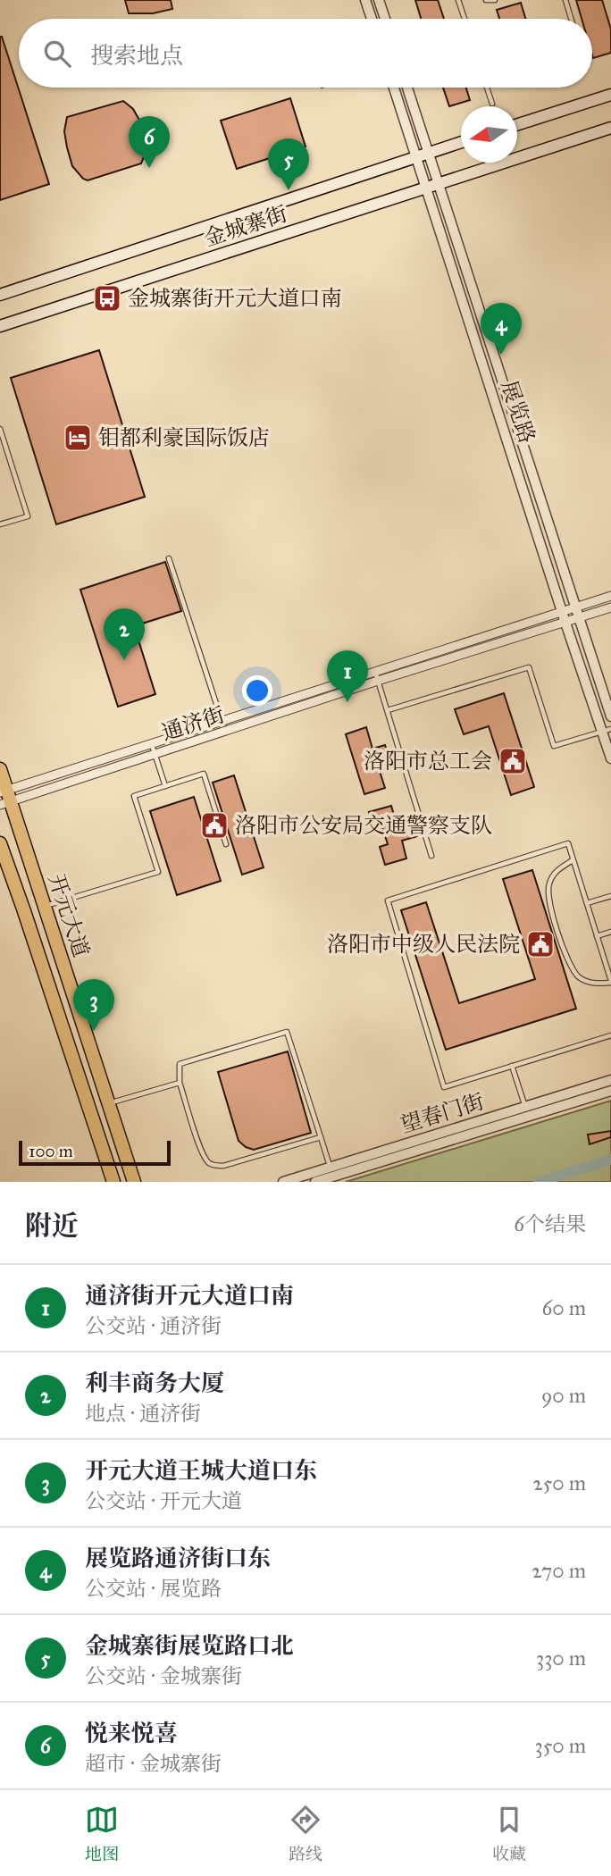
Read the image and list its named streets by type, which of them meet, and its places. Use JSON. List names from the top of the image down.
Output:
{
  "streets": {
    "main road": ["金城寨街", "开元大道"],
    "street": ["展览路", "通济街", "望春门街"]
  },
  "crossings": [
    ["金城寨街", "展览路"],
    ["展览路", "通济街"],
    ["通济街", "开元大道"]
  ],
  "places": {
    "bus stop": ["金城寨街开元大道口南"],
    "hotel": ["钼都利豪国际饭店"],
    "public building": ["洛阳市总工会", "洛阳市公安局交通警察支队", "洛阳市中级人民法院"]
  },
  "scale_bar": "100 m",
  "north": "left",
  "page": {
    "search": "搜索地点",
    "pins": [
      "6",
      "5",
      "4",
      "2",
      "1",
      "3"
    ],
    "scale": "100 m",
    "heading": ["附近", "6个结果"],
    "list": [
      {
        "mark": "1",
        "name": "通济街开元大道口南",
        "note": "公交站 · 通济街",
        "value": "60 m"
      },
      {
        "mark": "2",
        "name": "利丰商务大厦",
        "note": "地点 · 通济街",
        "value": "90 m"
      },
      {
        "mark": "3",
        "name": "开元大道王城大道口东",
        "note": "公交站 · 开元大道",
        "value": "250 m"
      },
      {
        "mark": "4",
        "name": "展览路通济街口东",
        "note": "公交站 · 展览路",
        "value": "270 m"
      },
      {
        "mark": "5",
        "name": "金城寨街展览路口北",
        "note": "公交站 · 金城寨街",
        "value": "330 m"
      },
      {
        "mark": "6",
        "name": "悦来悦喜",
        "note": "超市 · 金城寨街",
        "value": "350 m"
      }
    ],
    "nav": ["地图", "路线", "收藏"]
  }
}
